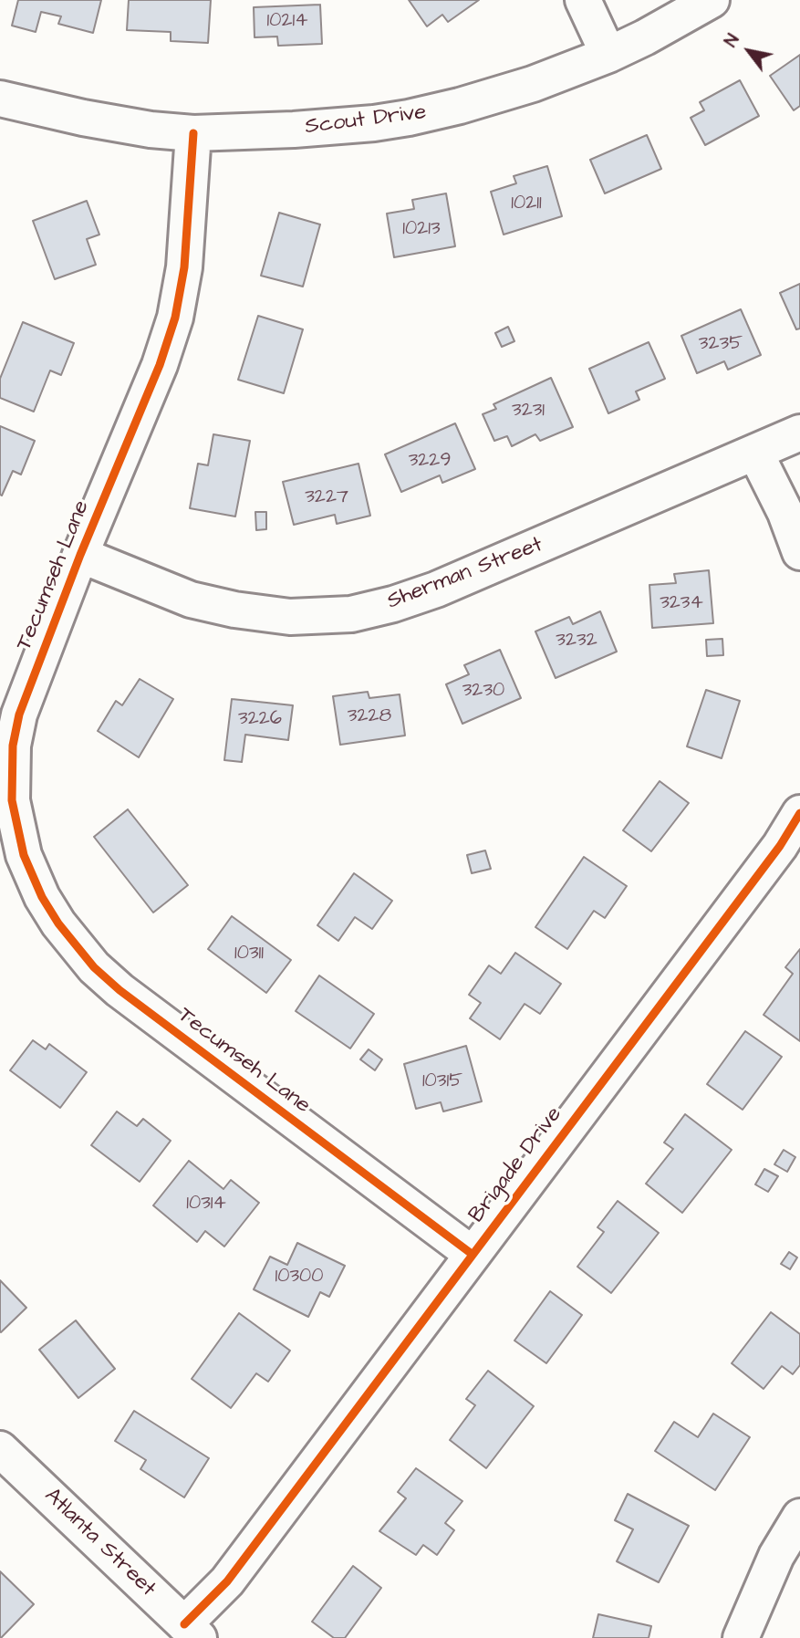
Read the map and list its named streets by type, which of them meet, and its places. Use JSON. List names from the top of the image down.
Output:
{
  "streets": {
    "street": [
      "Scout Drive",
      "Sherman Street",
      "Tecumseh Lane",
      "Brigade Drive",
      "Atlanta Street"
    ]
  },
  "crossings": [
    ["Scout Drive", "Tecumseh Lane"],
    ["Sherman Street", "Tecumseh Lane"],
    ["Tecumseh Lane", "Brigade Drive"],
    ["Brigade Drive", "Atlanta Street"]
  ],
  "house_numbers": [
    "10214",
    "10211",
    "10213",
    "3235",
    "3231",
    "3229",
    "3227",
    "3234",
    "3232",
    "3230",
    "3228",
    "3226",
    "10311",
    "10315",
    "10314",
    "10300"
  ],
  "north": "top left"
}
